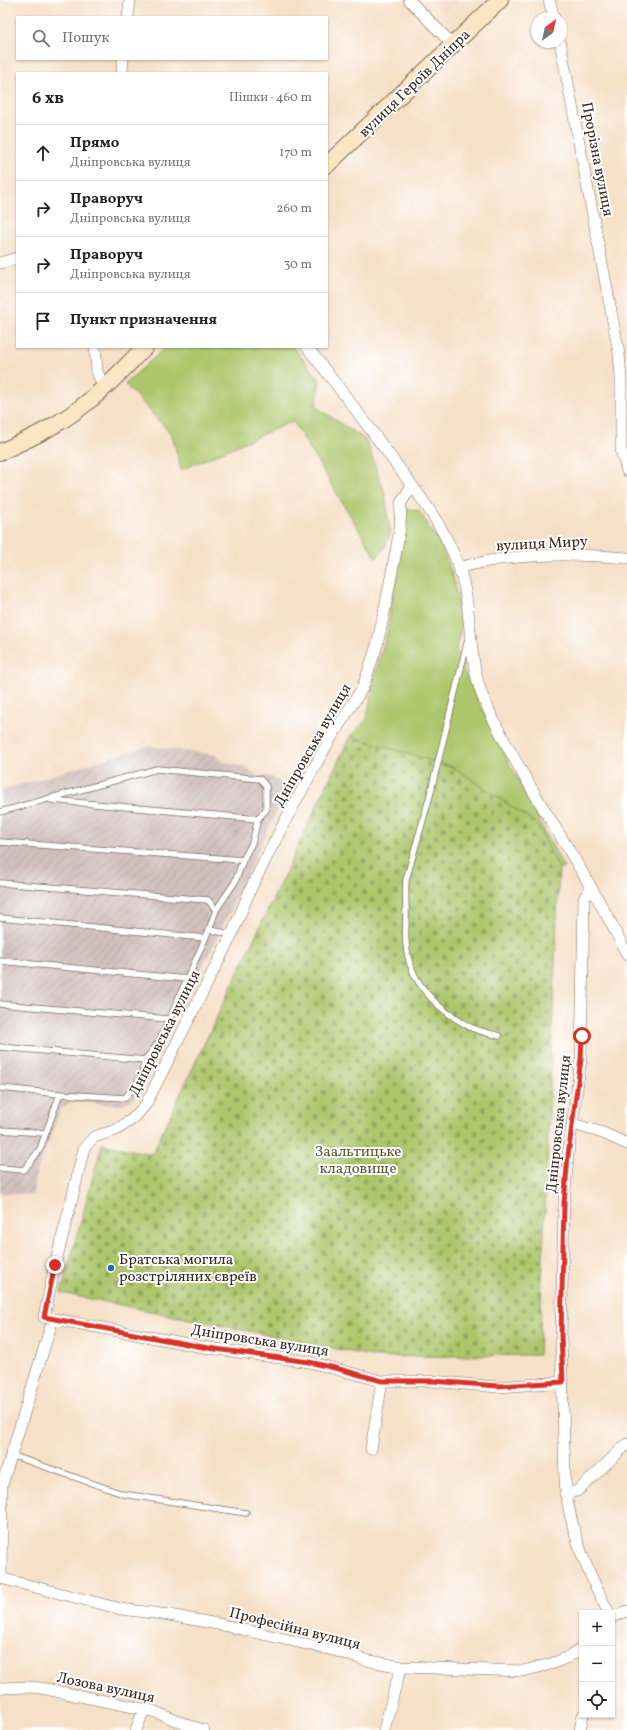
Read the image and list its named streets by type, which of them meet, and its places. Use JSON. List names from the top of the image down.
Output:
{
  "streets": {
    "main road": ["вулиця Героїв Дніпра"],
    "street": [
      "Прорізна вулиця",
      "вулиця Миру",
      "Дніпровська вулиця",
      "Професійна вулиця",
      "Лозова вулиця"
    ]
  },
  "parks": ["Заальтицьке кладовище"],
  "places": ["Братська могила розстріляних євреїв"],
  "north": "top right",
  "page": {
    "search": "Пошук",
    "heading": ["6 хв", "Пішки · 460 m"],
    "list": [
      ["Прямо", "Дніпровська вулиця", "170 m"],
      ["Праворуч", "Дніпровська вулиця", "260 m"],
      ["Праворуч", "Дніпровська вулиця", "30 m"],
      "Пункт призначення"
    ],
    "map_buttons": ["+", "−"]
  }
}
